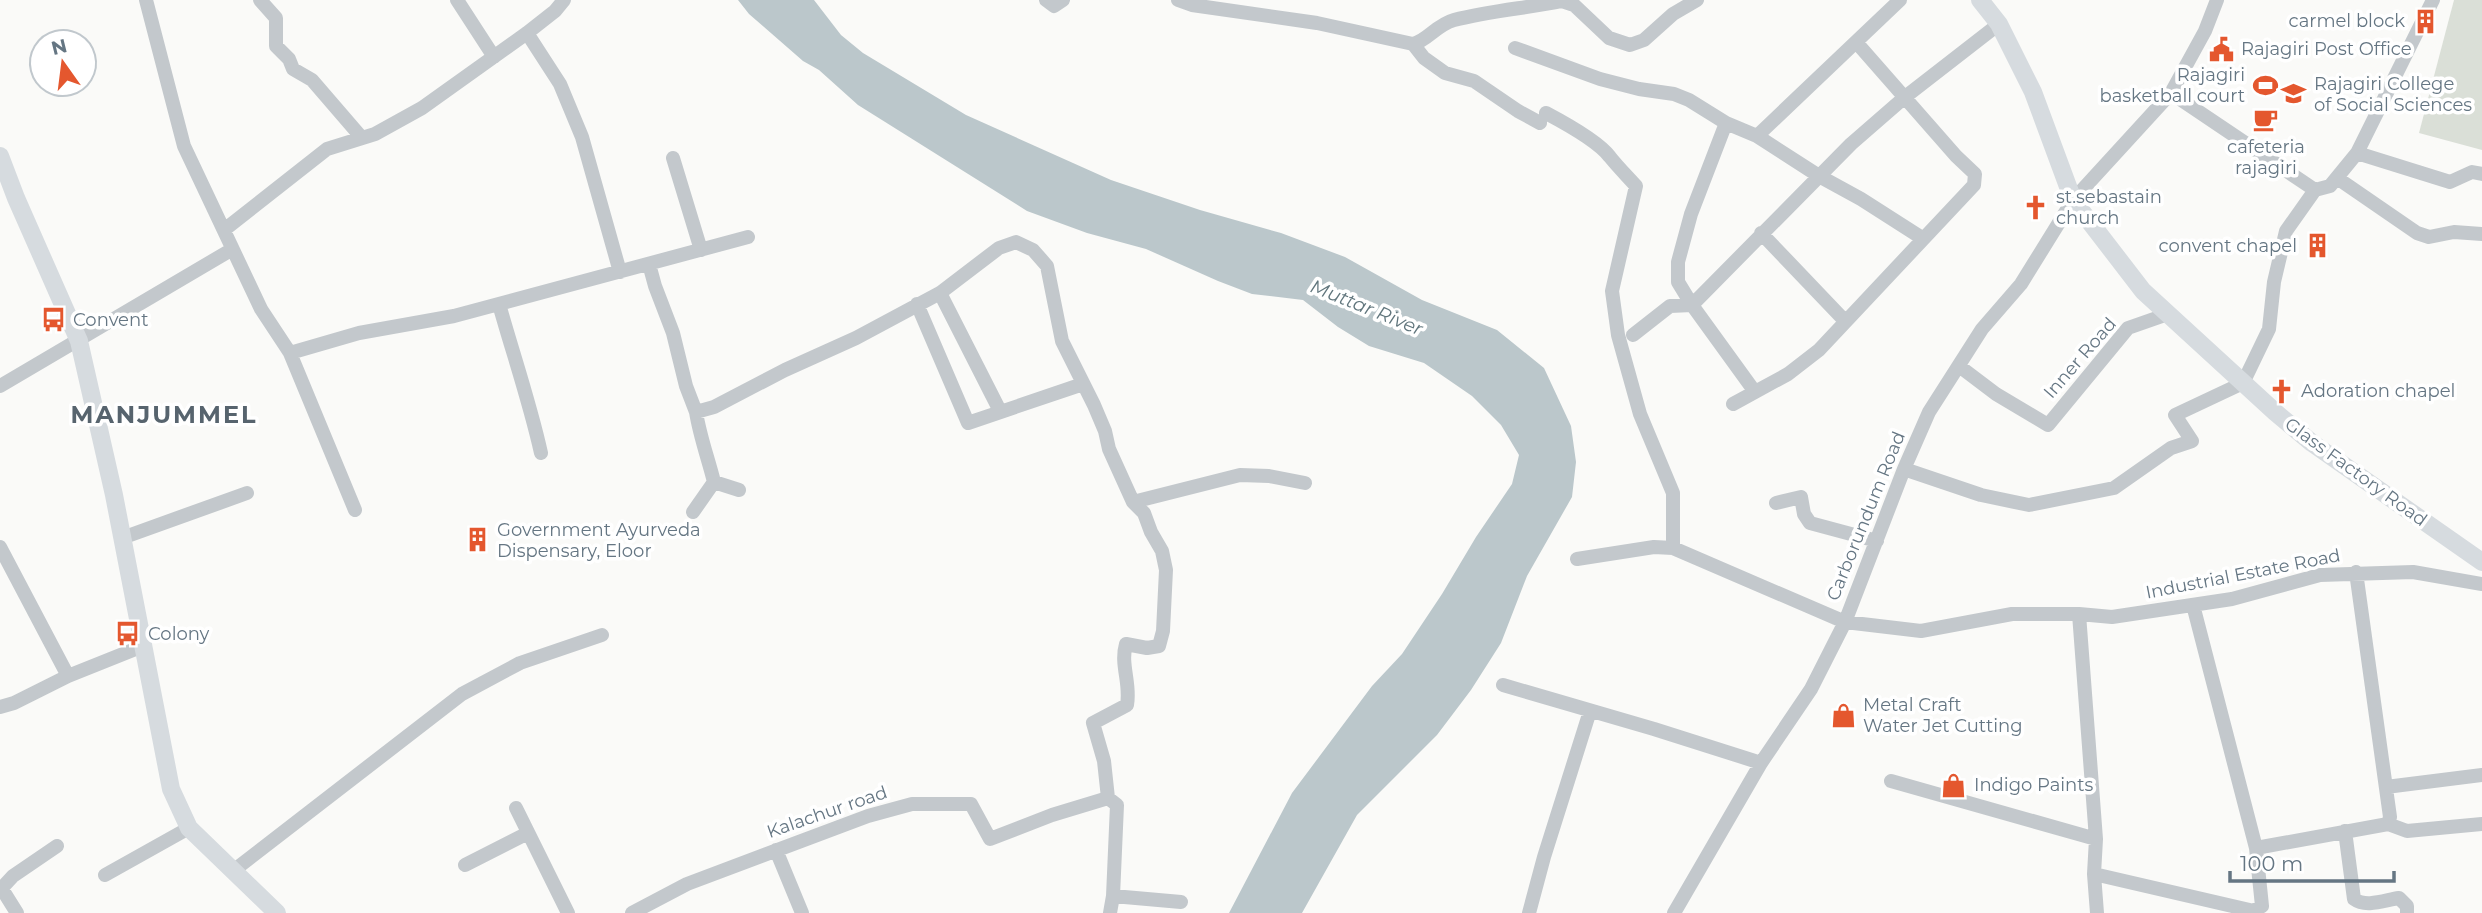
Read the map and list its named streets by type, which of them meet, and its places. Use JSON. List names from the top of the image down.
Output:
{
  "streets": {
    "main road": ["Glass Factory Road"],
    "street": [
      "Inner Road",
      "Carborundum Road",
      "Industrial Estate Road",
      "Kalachur road"
    ]
  },
  "crossings": [
    ["Inner Road", "Glass Factory Road"],
    ["Inner Road", "Carborundum Road"],
    ["Glass Factory Road", "Carborundum Road"],
    ["Carborundum Road", "Industrial Estate Road"]
  ],
  "districts": ["MANJUMMEL"],
  "water": ["Muttar River"],
  "places": {
    "building": ["carmel block", "convent chapel", "Government Ayurveda Dispensary, Eloor"],
    "public building": ["Rajagiri Post Office"],
    "sports": ["Rajagiri basketball court"],
    "school or university": ["Rajagiri College of Social Sciences"],
    "cafe": ["cafeteria rajagiri"],
    "church": ["st.sebastain church", "Adoration chapel"],
    "bus stop": ["Convent", "Colony"],
    "shop": ["Metal Craft Water Jet Cutting", "Indigo Paints"]
  },
  "scale_bar": "100 m",
  "north": "top"
}
